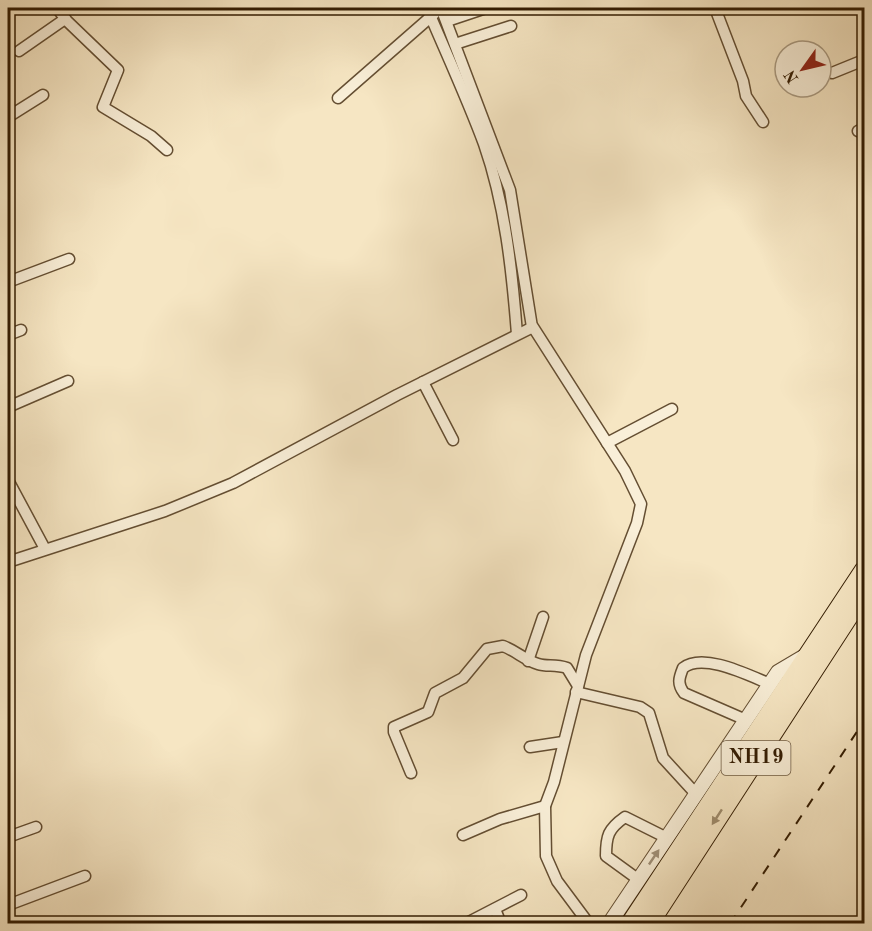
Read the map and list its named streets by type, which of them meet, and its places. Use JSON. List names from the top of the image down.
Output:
{
  "streets": {
    "highway": ["NH19"]
  },
  "north": "bottom left"
}
